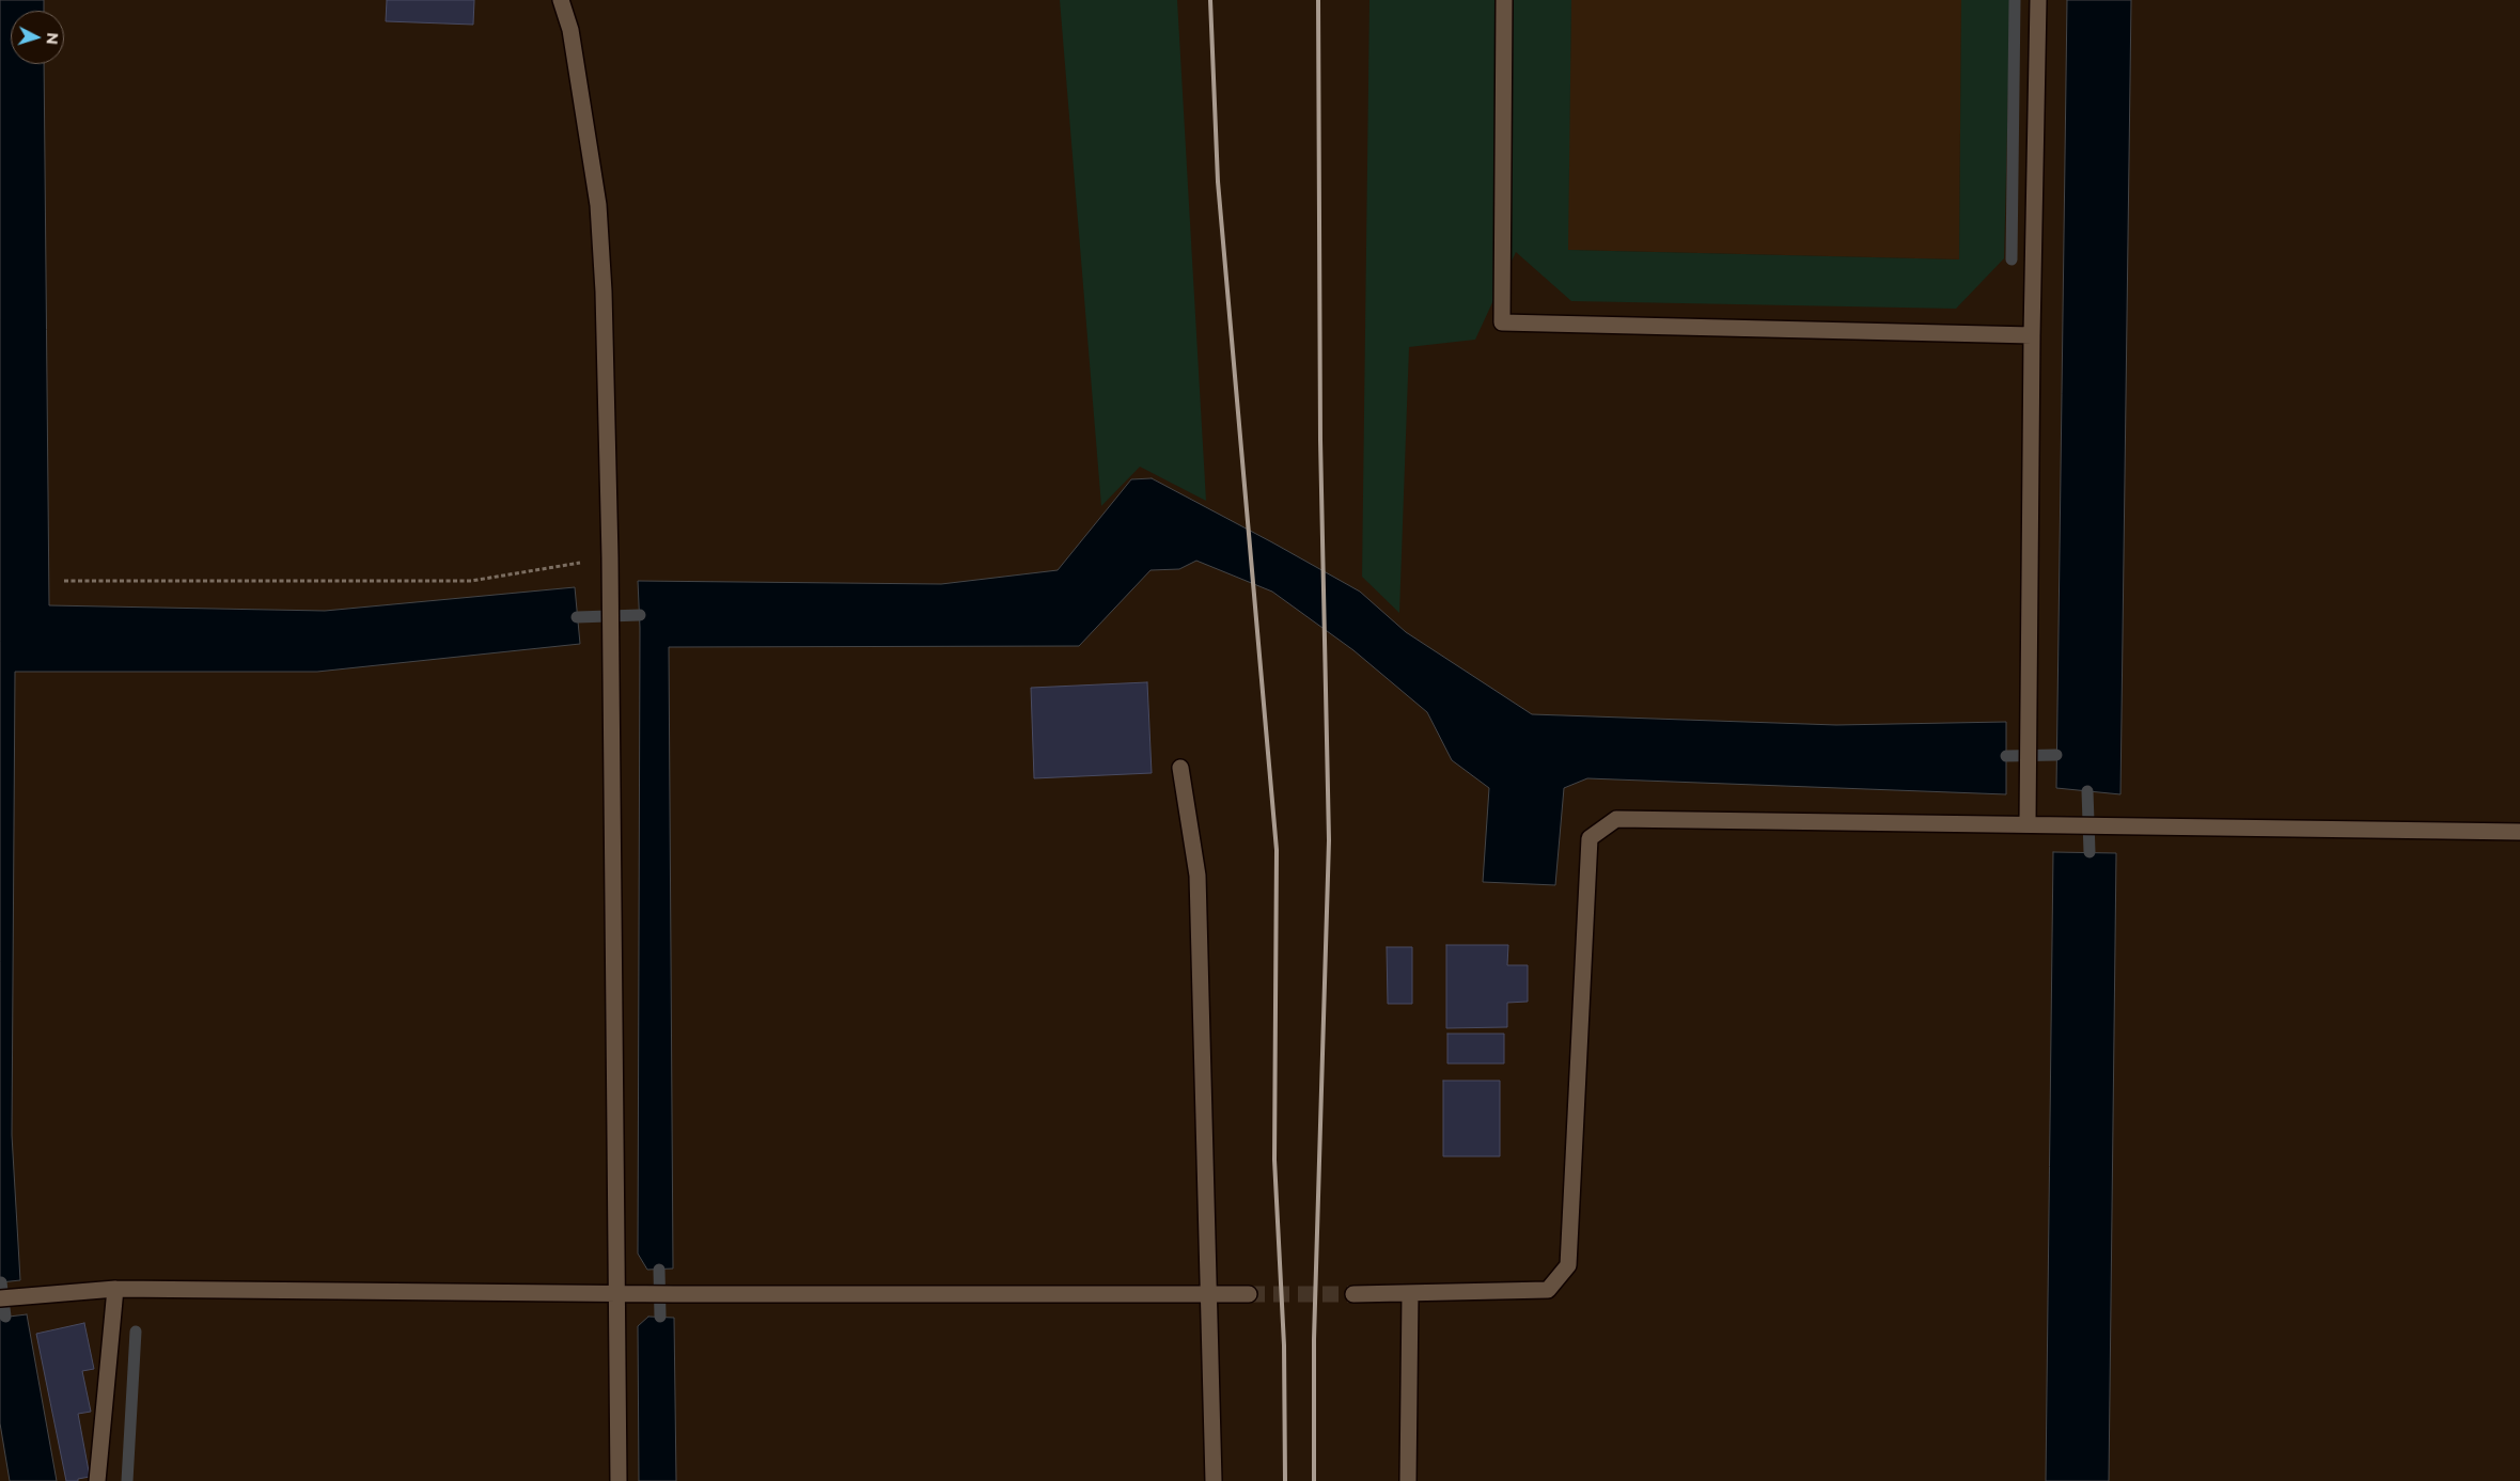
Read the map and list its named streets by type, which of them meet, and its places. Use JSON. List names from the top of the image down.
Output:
{
  "north": "right"
}
